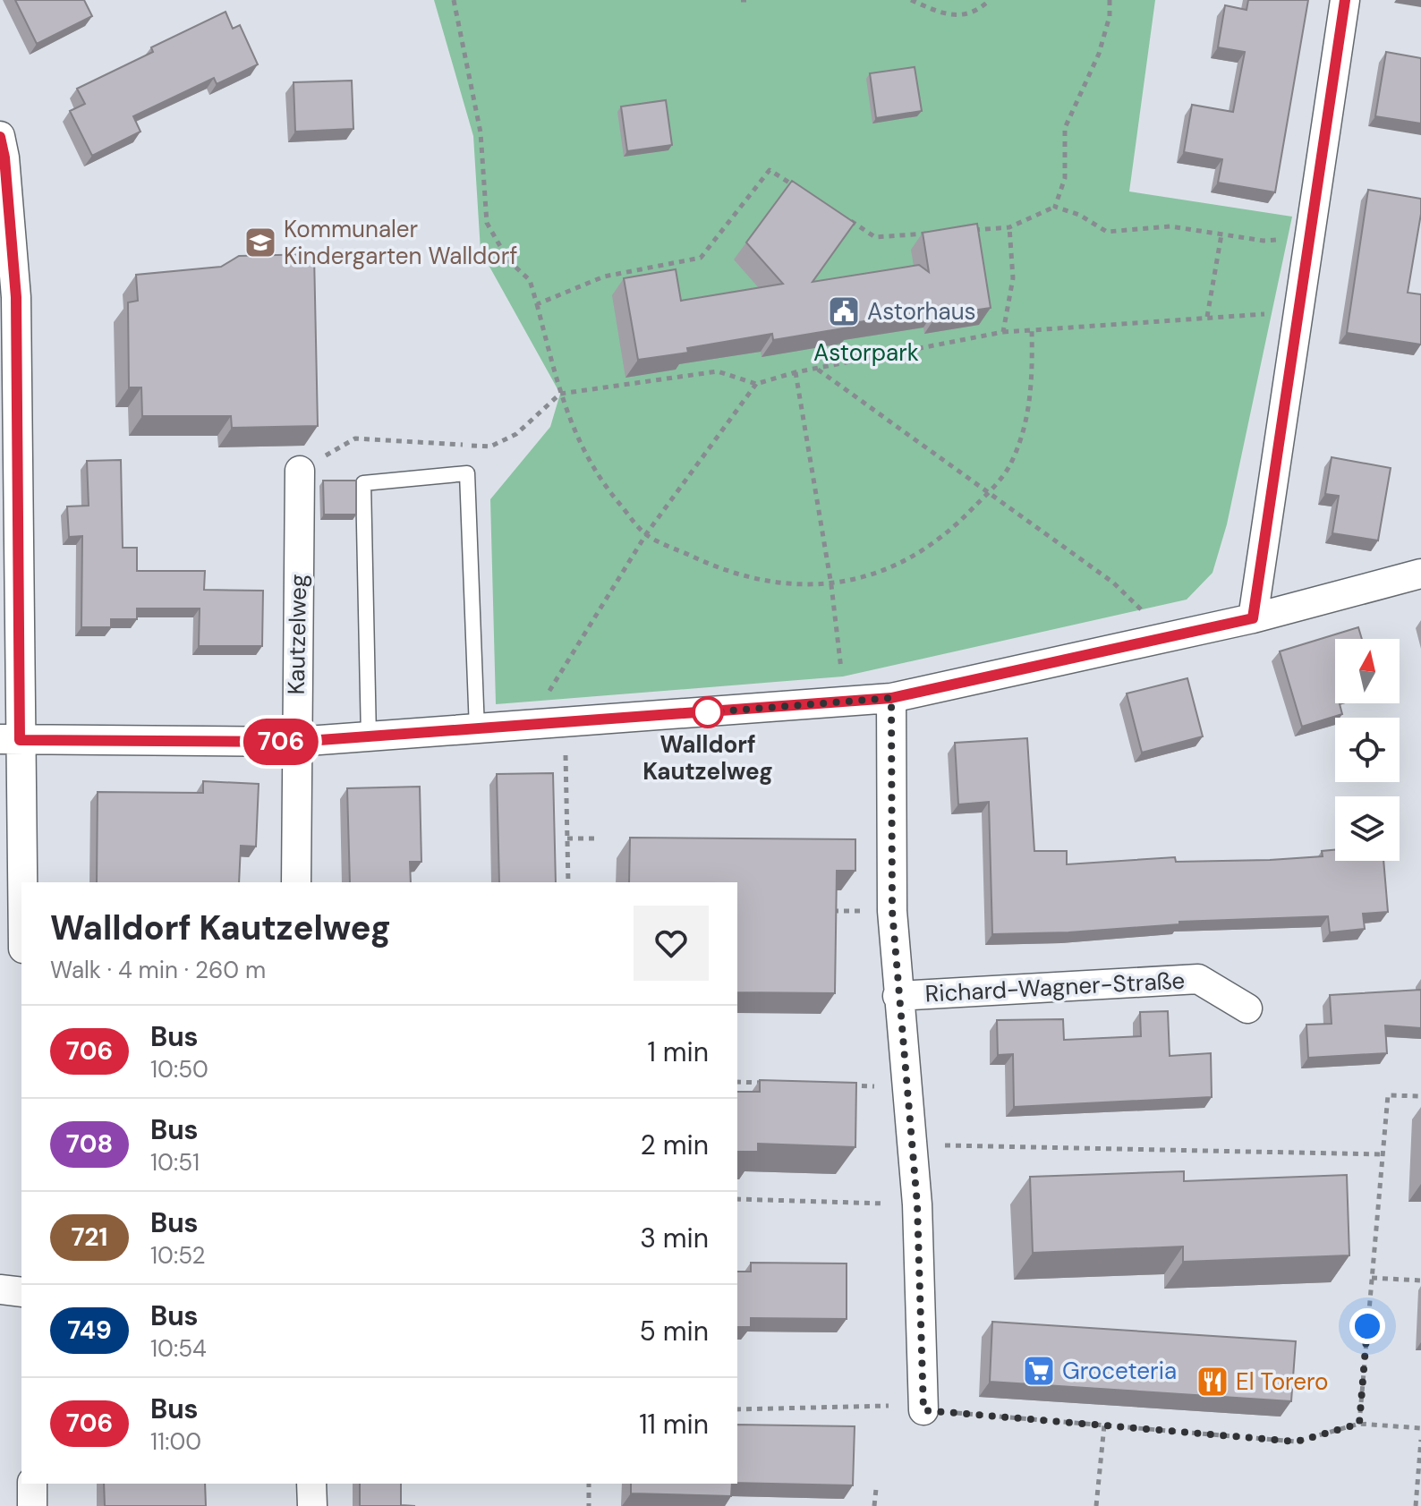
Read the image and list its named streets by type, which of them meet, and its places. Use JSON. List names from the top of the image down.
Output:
{
  "streets": {
    "street": ["Kautzelweg", "Richard-Wagner-Straße"]
  },
  "parks": ["Astorpark"],
  "places": {
    "school or university": ["Kommunaler Kindergarten Walldorf"],
    "public building": ["Astorhaus"],
    "other": ["Walldorf Kautzelweg"],
    "supermarket": ["Groceteria"],
    "restaurant": ["El Torero"]
  },
  "lines": ["bus line 706"],
  "north": "top",
  "page": {
    "on_map": "706",
    "heading": ["Walldorf Kautzelweg", "Walk · 4 min · 260 m"],
    "list": [
      {
        "mark": "706",
        "name": "Bus",
        "note": "10:50",
        "value": "1 min"
      },
      {
        "mark": "708",
        "name": "Bus",
        "note": "10:51",
        "value": "2 min"
      },
      {
        "mark": "721",
        "name": "Bus",
        "note": "10:52",
        "value": "3 min"
      },
      {
        "mark": "749",
        "name": "Bus",
        "note": "10:54",
        "value": "5 min"
      },
      {
        "mark": "706",
        "name": "Bus",
        "note": "11:00",
        "value": "11 min"
      }
    ]
  }
}
